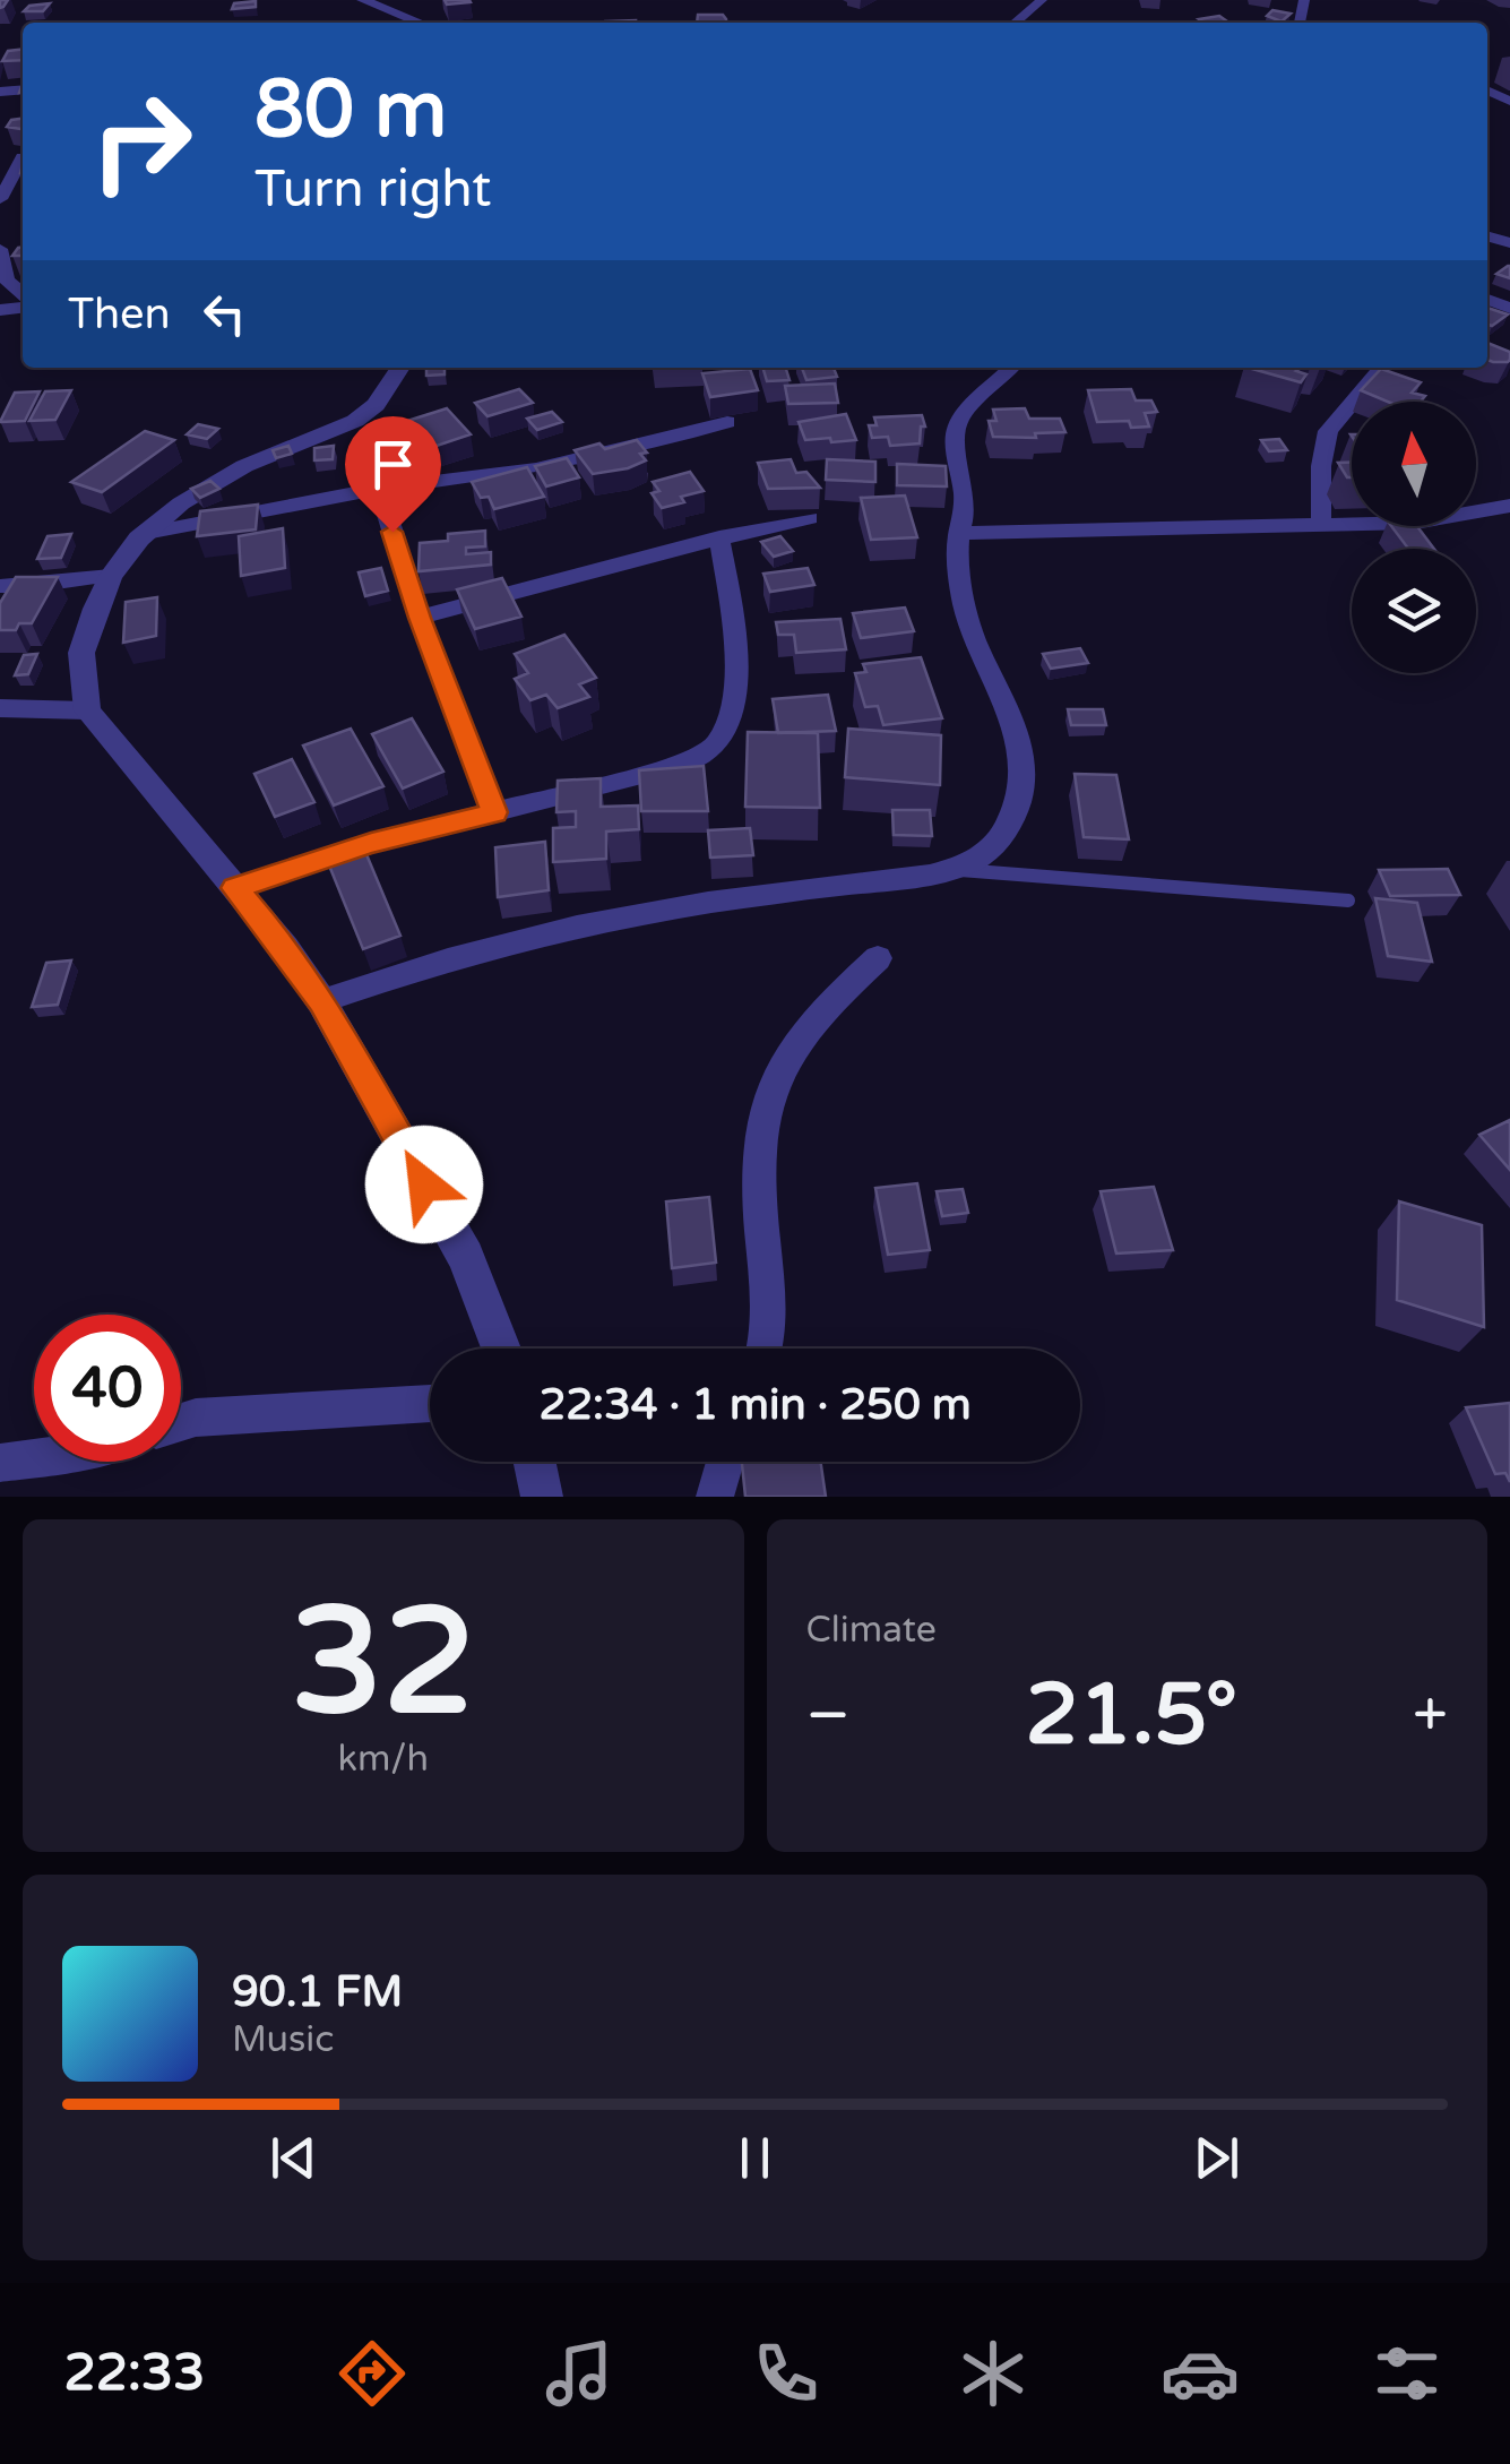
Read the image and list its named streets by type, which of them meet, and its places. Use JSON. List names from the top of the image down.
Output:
{
  "north": "top",
  "page": {
    "turn": ["80 m", "Turn right"],
    "then": "Then",
    "limit": "40",
    "trip": "22:34 · 1 min · 250 m",
    "tile": [
      ["32", "km/h"],
      "Climate"
    ],
    "heat": ["−", "21.5°", "+"],
    "song": ["90.1 FM", "Music"],
    "tabs": "22:33"
  }
}
